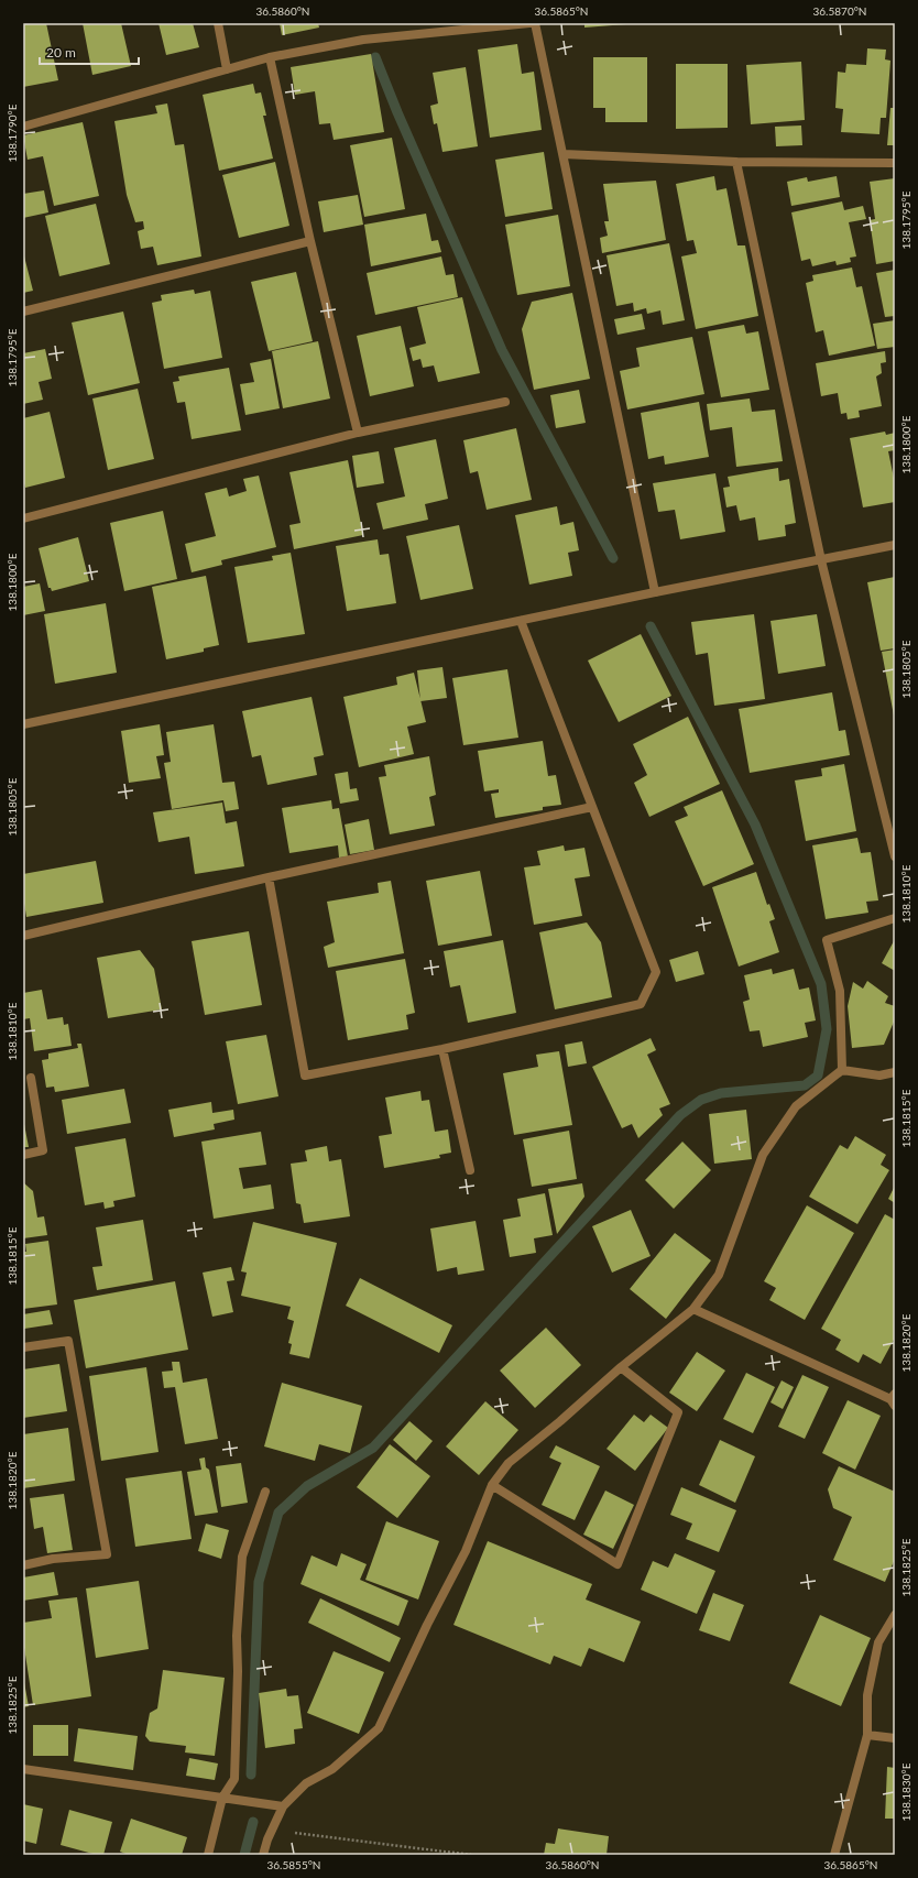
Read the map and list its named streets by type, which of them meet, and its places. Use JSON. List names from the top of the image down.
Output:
{
  "scale_bar": "20 m",
  "coordinates": [
    "36.5860°N",
    "36.5865°N",
    "36.5870°N",
    "138.1790°E",
    "138.1795°E",
    "138.1800°E",
    "138.1805°E",
    "138.1810°E",
    "138.1815°E",
    "138.1820°E",
    "138.1825°E",
    "138.1830°E",
    "36.5855°N"
  ]
}
